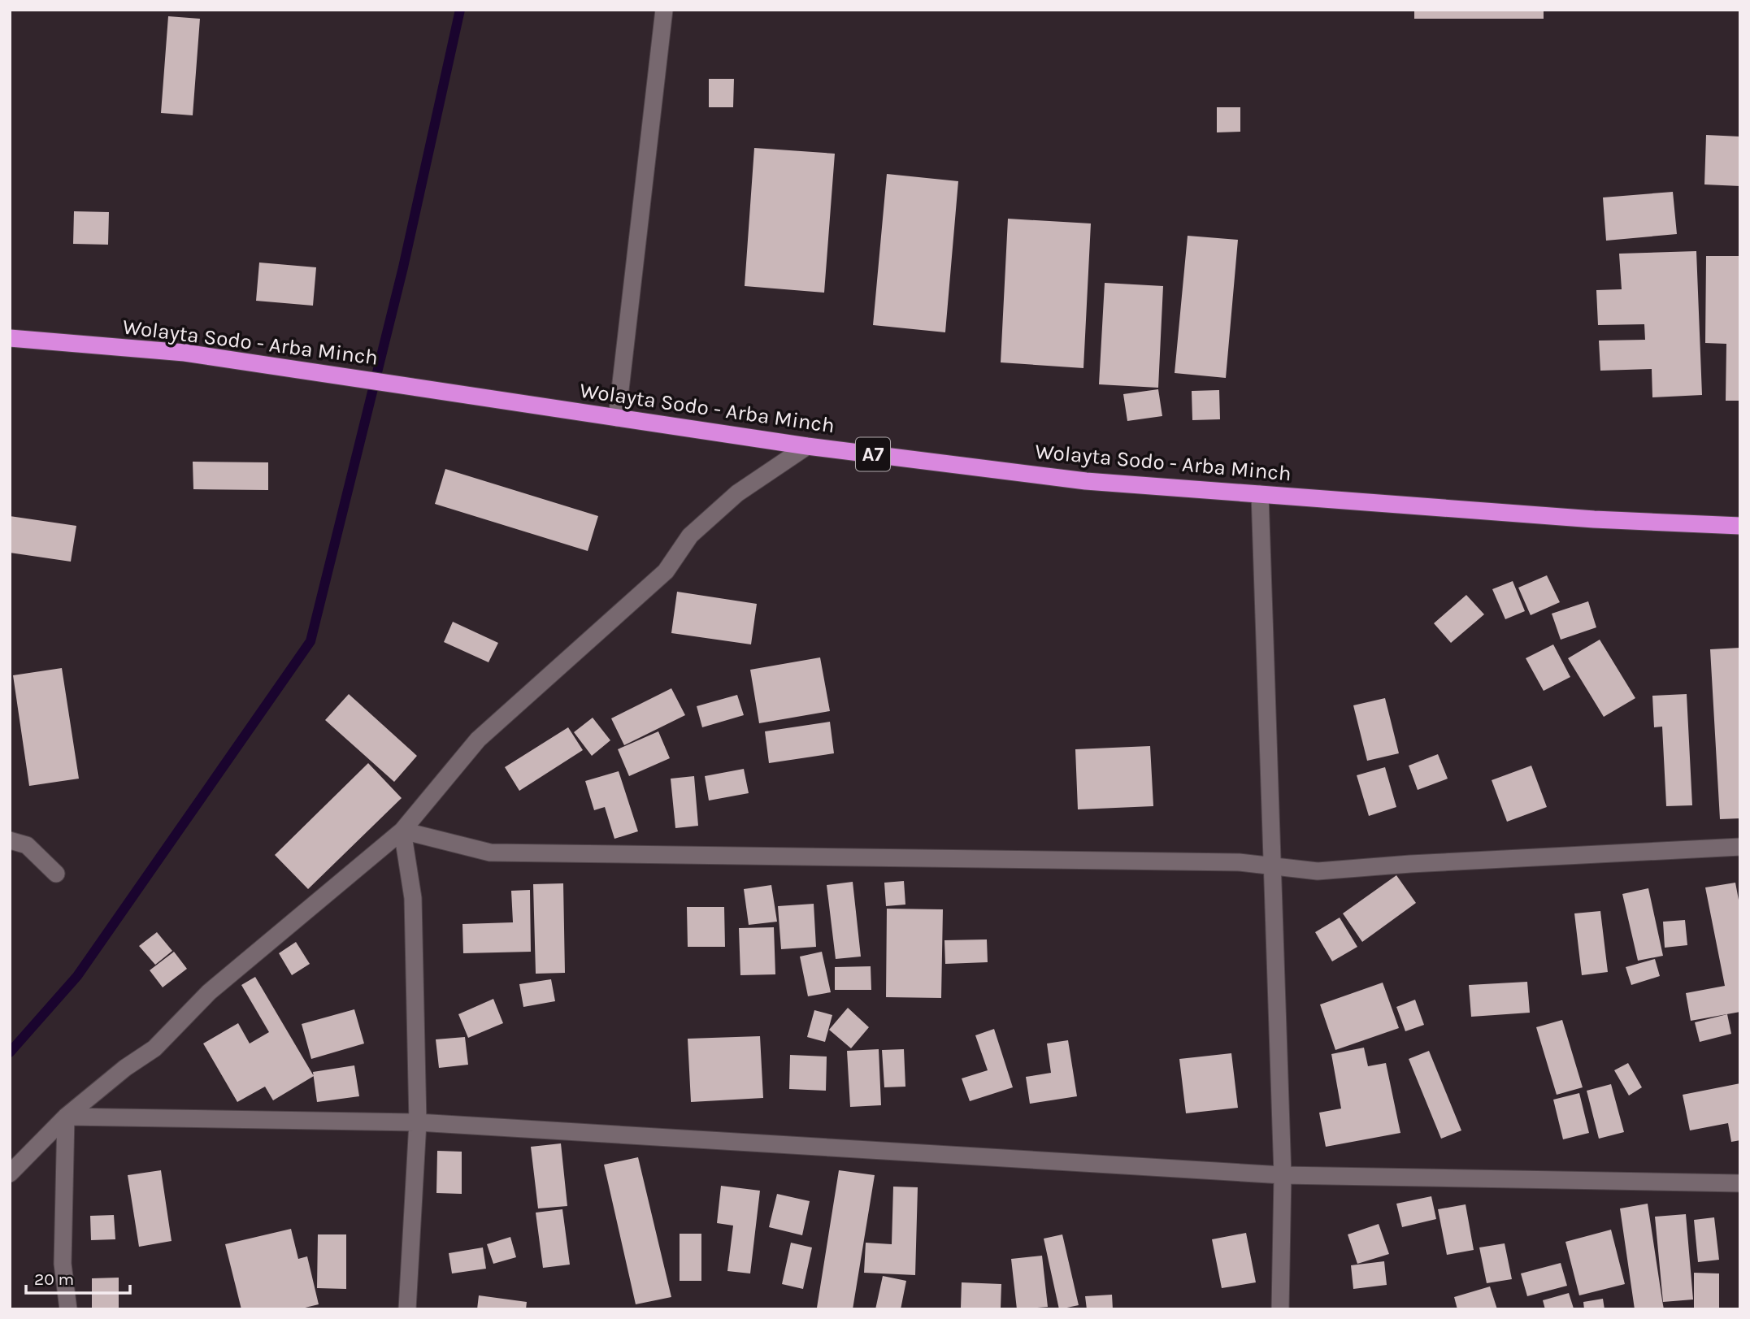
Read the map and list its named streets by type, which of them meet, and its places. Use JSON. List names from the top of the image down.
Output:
{
  "streets": {
    "highway": ["Wolayta Sodo - Arba Minch", "A7"]
  },
  "scale_bar": "20 m"
}
